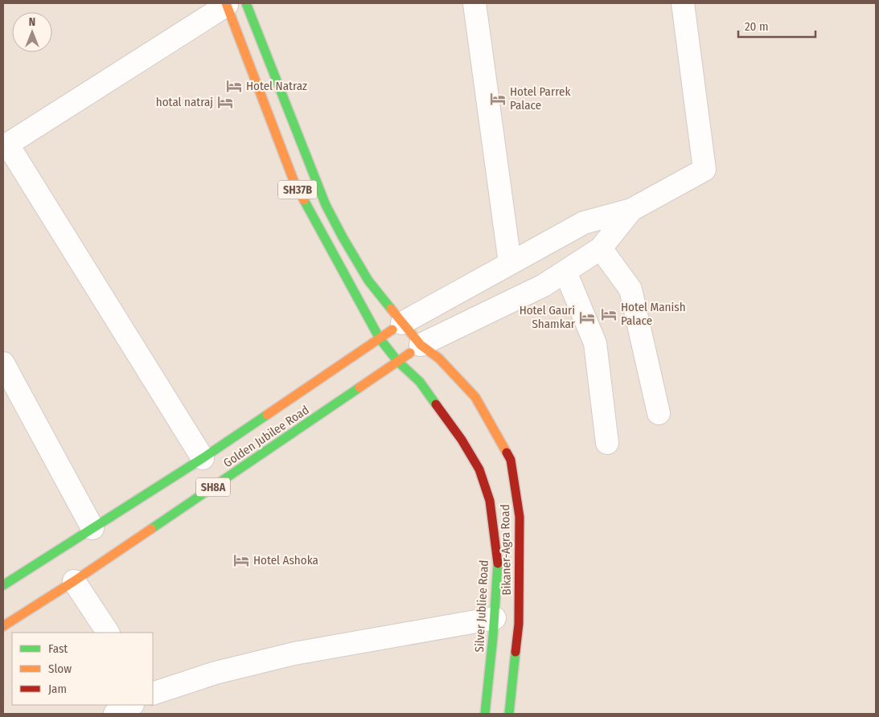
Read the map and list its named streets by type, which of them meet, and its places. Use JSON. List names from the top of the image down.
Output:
{
  "streets": {
    "main road": [
      "SH37B",
      "Golden Jubilee Road",
      "SH8A",
      "Bikaner-Agra Road",
      "Silver Jubliee Road"
    ]
  },
  "crossings": [
    ["SH37B", "Golden Jubilee Road"],
    ["SH37B", "SH8A"],
    ["SH37B", "Bikaner-Agra Road"],
    ["SH37B", "Silver Jubliee Road"],
    ["Golden Jubilee Road", "Bikaner-Agra Road"],
    ["Golden Jubilee Road", "Silver Jubliee Road"]
  ],
  "places": {
    "hotel": [
      "Hotel Natraz",
      "Hotel Parrek Palace",
      "hotal natraj",
      "Hotel Manish Palace",
      "Hotel Gauri Shamkar",
      "Hotel Ashoka"
    ]
  },
  "legend": ["Fast", "Slow", "Jam"],
  "scale_bar": "20 m",
  "north": "top"
}
